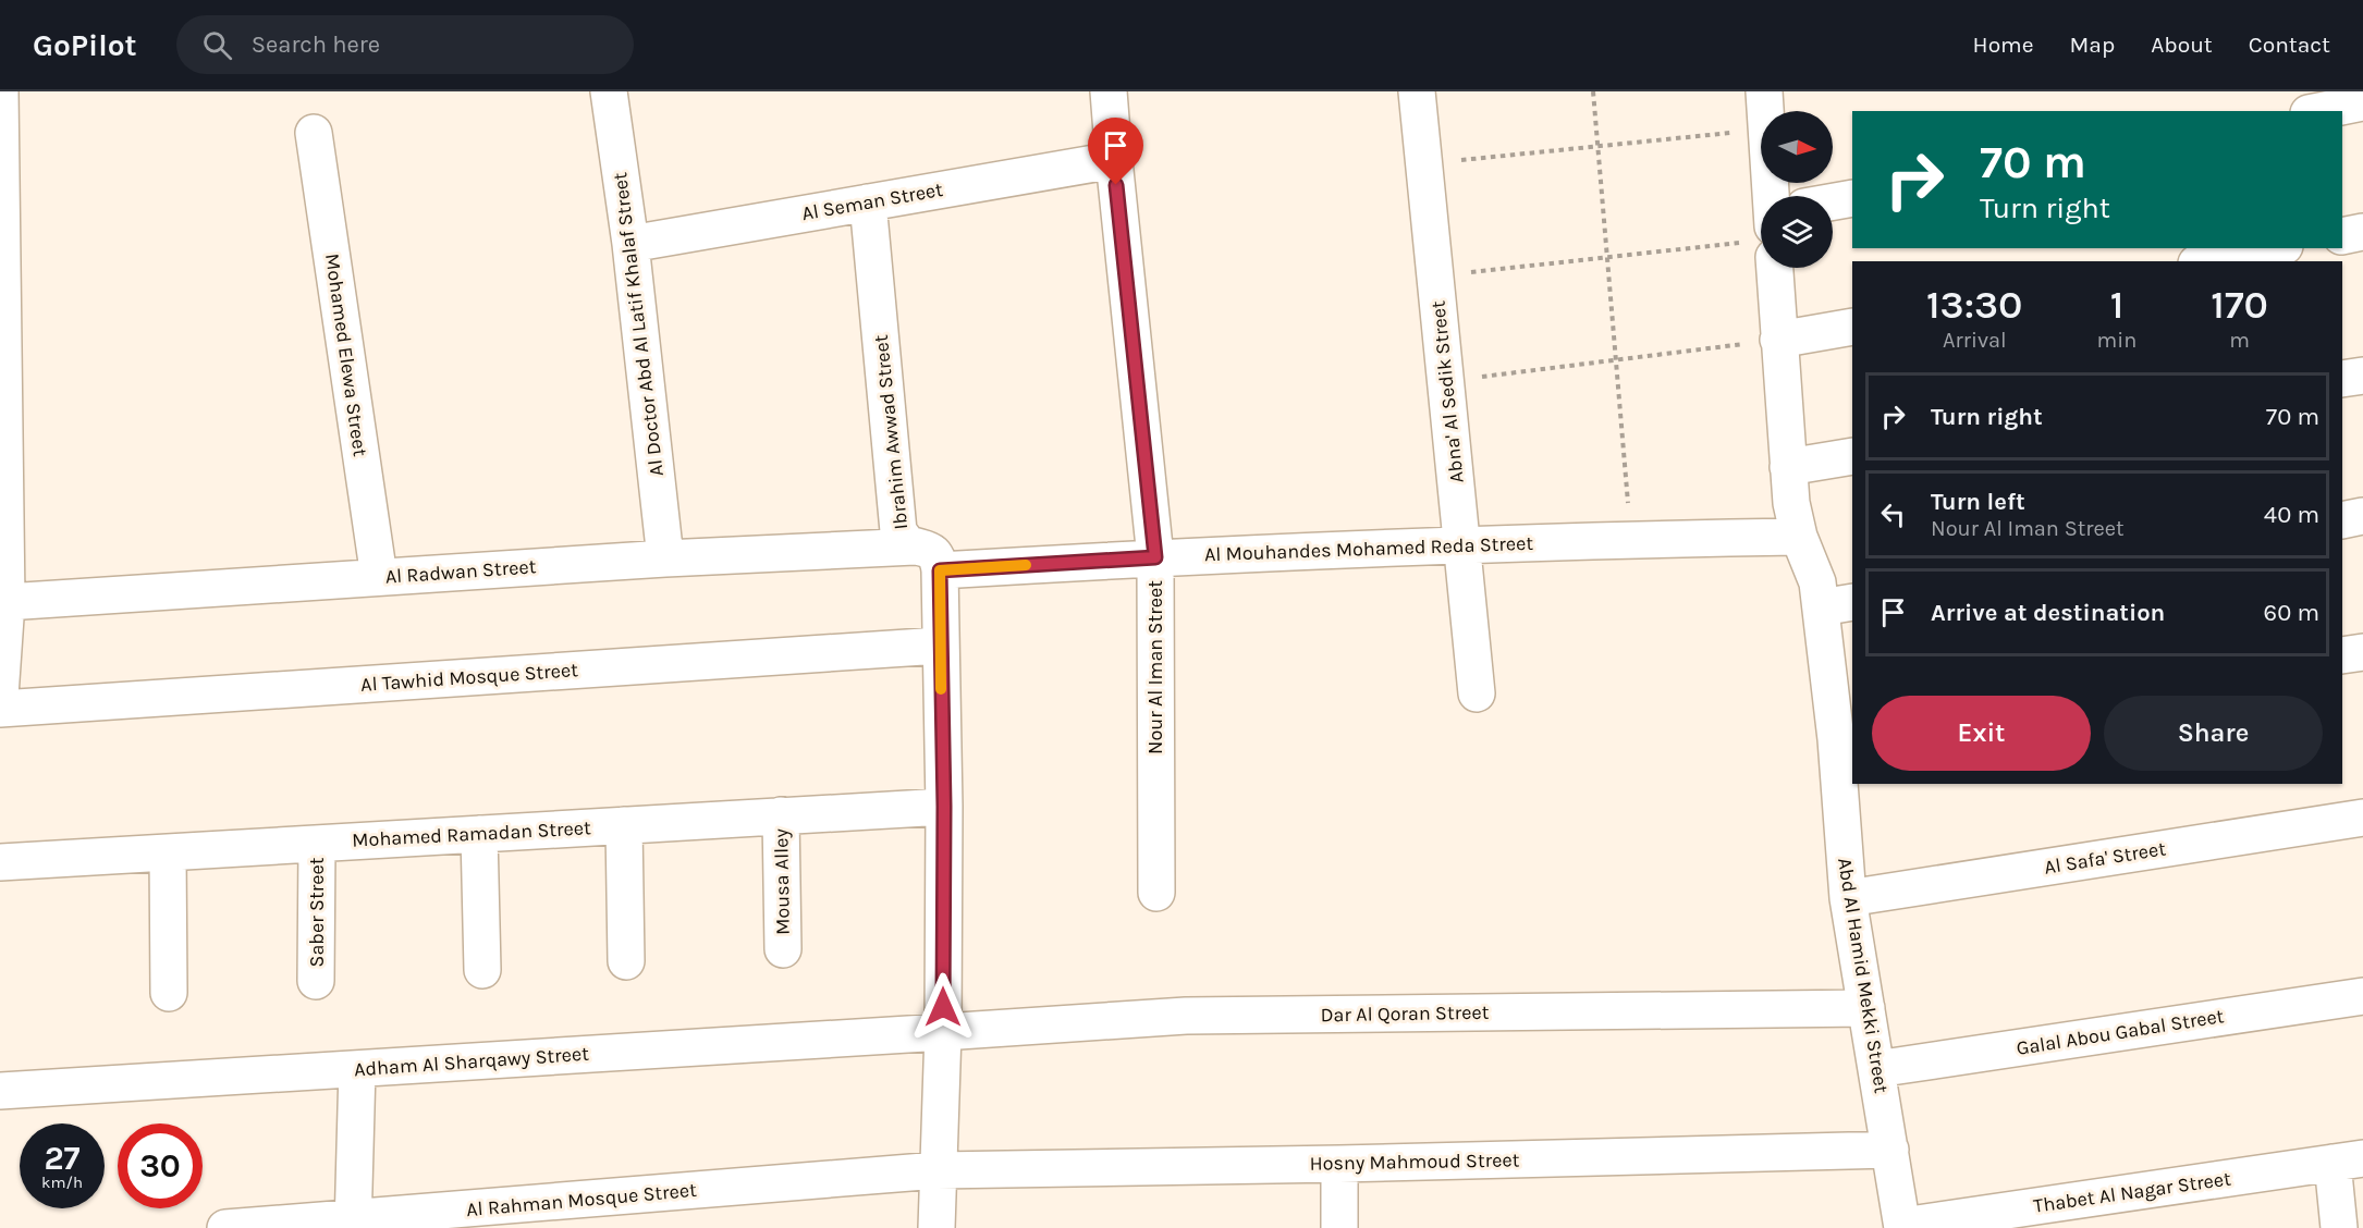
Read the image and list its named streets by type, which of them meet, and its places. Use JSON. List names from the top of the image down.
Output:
{
  "streets": {
    "street": [
      "Al Seman Street",
      "Al Doctor Abd Al Latif Khalaf Street",
      "Mohamed Elewa Street",
      "Abna' Al Sedik Street",
      "Ibrahim Awwad Street",
      "Al Mouhandes Mohamed Reda Street",
      "Al Radwan Street",
      "Nour Al Iman Street",
      "Al Tawhid Mosque Street",
      "Mohamed Ramadan Street",
      "Al Safa' Street",
      "Mousa Alley",
      "Saber Street",
      "Abd Al Hamid Mekki Street",
      "Dar Al Qoran Street",
      "Galal Abou Gabal Street",
      "Adham Al Sharqawy Street",
      "Hosny Mahmoud Street",
      "Thabet Al Nagar Street",
      "Al Rahman Mosque Street"
    ]
  },
  "crossings": [
    ["Al Seman Street", "Al Doctor Abd Al Latif Khalaf Street"],
    ["Al Seman Street", "Ibrahim Awwad Street"],
    ["Al Seman Street", "Nour Al Iman Street"],
    ["Al Doctor Abd Al Latif Khalaf Street", "Al Radwan Street"],
    ["Mohamed Elewa Street", "Al Radwan Street"],
    ["Abna' Al Sedik Street", "Al Mouhandes Mohamed Reda Street"],
    ["Ibrahim Awwad Street", "Al Mouhandes Mohamed Reda Street"],
    ["Ibrahim Awwad Street", "Al Radwan Street"],
    ["Al Mouhandes Mohamed Reda Street", "Nour Al Iman Street"],
    ["Al Mouhandes Mohamed Reda Street", "Abd Al Hamid Mekki Street"],
    ["Mohamed Ramadan Street", "Mousa Alley"],
    ["Mohamed Ramadan Street", "Saber Street"],
    ["Al Safa' Street", "Abd Al Hamid Mekki Street"],
    ["Abd Al Hamid Mekki Street", "Dar Al Qoran Street"],
    ["Abd Al Hamid Mekki Street", "Galal Abou Gabal Street"],
    ["Abd Al Hamid Mekki Street", "Hosny Mahmoud Street"],
    ["Abd Al Hamid Mekki Street", "Thabet Al Nagar Street"],
    ["Dar Al Qoran Street", "Adham Al Sharqawy Street"],
    ["Hosny Mahmoud Street", "Al Rahman Mosque Street"]
  ],
  "north": "right",
  "page": {
    "header": "GoPilot",
    "search": "Search here",
    "nav": [
      "Home",
      "Map",
      "About",
      "Contact"
    ],
    "turn": ["70 m", "Turn right"],
    "eta": [
      "13:30",
      "Arrival",
      "1",
      "min",
      "170",
      "m"
    ],
    "list": [
      {
        "name": "Turn right",
        "value": "70 m"
      },
      {
        "name": "Turn left",
        "note": "Nour Al Iman Street",
        "value": "40 m"
      },
      {
        "name": "Arrive at destination",
        "value": "60 m"
      }
    ],
    "buttons": ["Exit", "Share"],
    "speed": "27 km/h",
    "limit": "30"
  }
}
